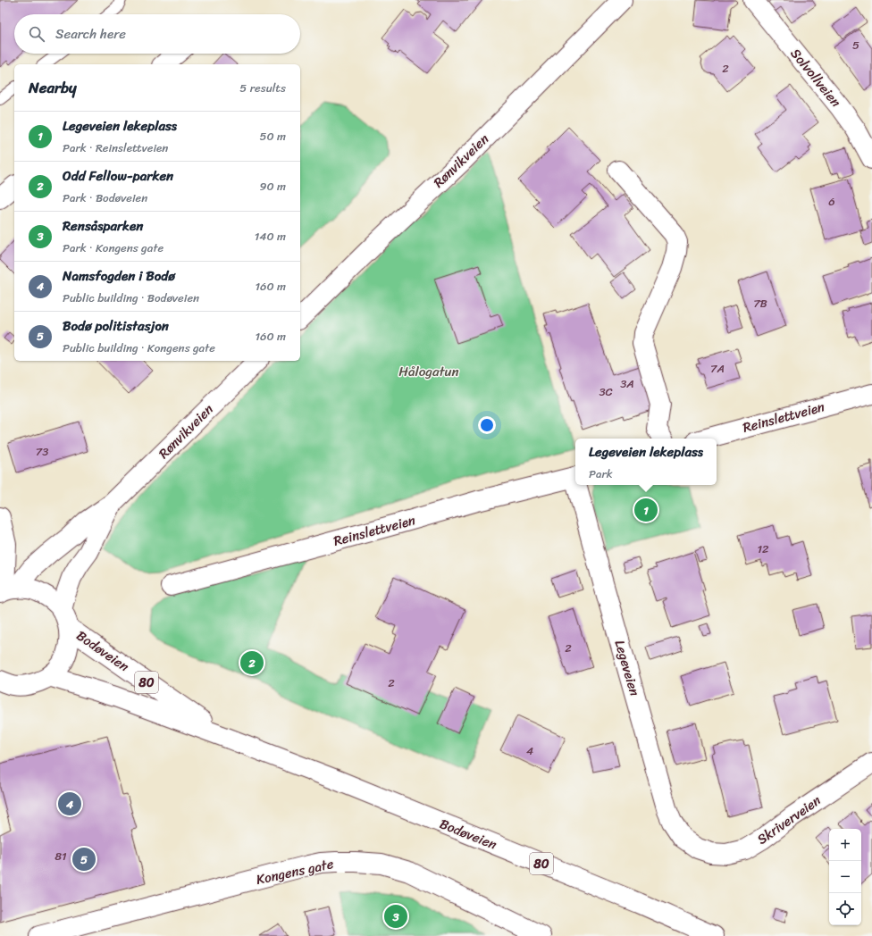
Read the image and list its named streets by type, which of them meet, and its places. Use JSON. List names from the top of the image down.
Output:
{
  "streets": {
    "main road": [
      "Solvollveien",
      "Rønvikveien",
      "Reinslettveien",
      "Bodøveien",
      "Legeveien",
      "80",
      "Skriverveien",
      "Kongens gate"
    ]
  },
  "crossings": [
    ["Rønvikveien", "Bodøveien"],
    ["Rønvikveien", "80"],
    ["Bodøveien", "80"],
    ["Legeveien", "Skriverveien"]
  ],
  "parks": ["Hålogatun"],
  "house_numbers": [
    "5",
    "2",
    "6",
    "7B",
    "7A",
    "3A",
    "3C",
    "73",
    "12",
    "2",
    "2",
    "4",
    "81"
  ],
  "page": {
    "search": "Search here",
    "heading": ["Nearby", "5 results"],
    "list": [
      {
        "mark": "1",
        "name": "Legeveien lekeplass",
        "note": "Park · Reinslettveien",
        "value": "50 m"
      },
      {
        "mark": "2",
        "name": "Odd Fellow-parken",
        "note": "Park · Bodøveien",
        "value": "90 m"
      },
      {
        "mark": "3",
        "name": "Rensåsparken",
        "note": "Park · Kongens gate",
        "value": "140 m"
      },
      {
        "mark": "4",
        "name": "Namsfogden i Bodø",
        "note": "Public building · Bodøveien",
        "value": "160 m"
      },
      {
        "mark": "5",
        "name": "Bodø politistasjon",
        "note": "Public building · Kongens gate",
        "value": "160 m"
      }
    ],
    "popup": ["Legeveien lekeplass", "Park"],
    "pins": [
      "1",
      "2",
      "4",
      "5",
      "3"
    ],
    "map_buttons": ["+", "−"]
  }
}
